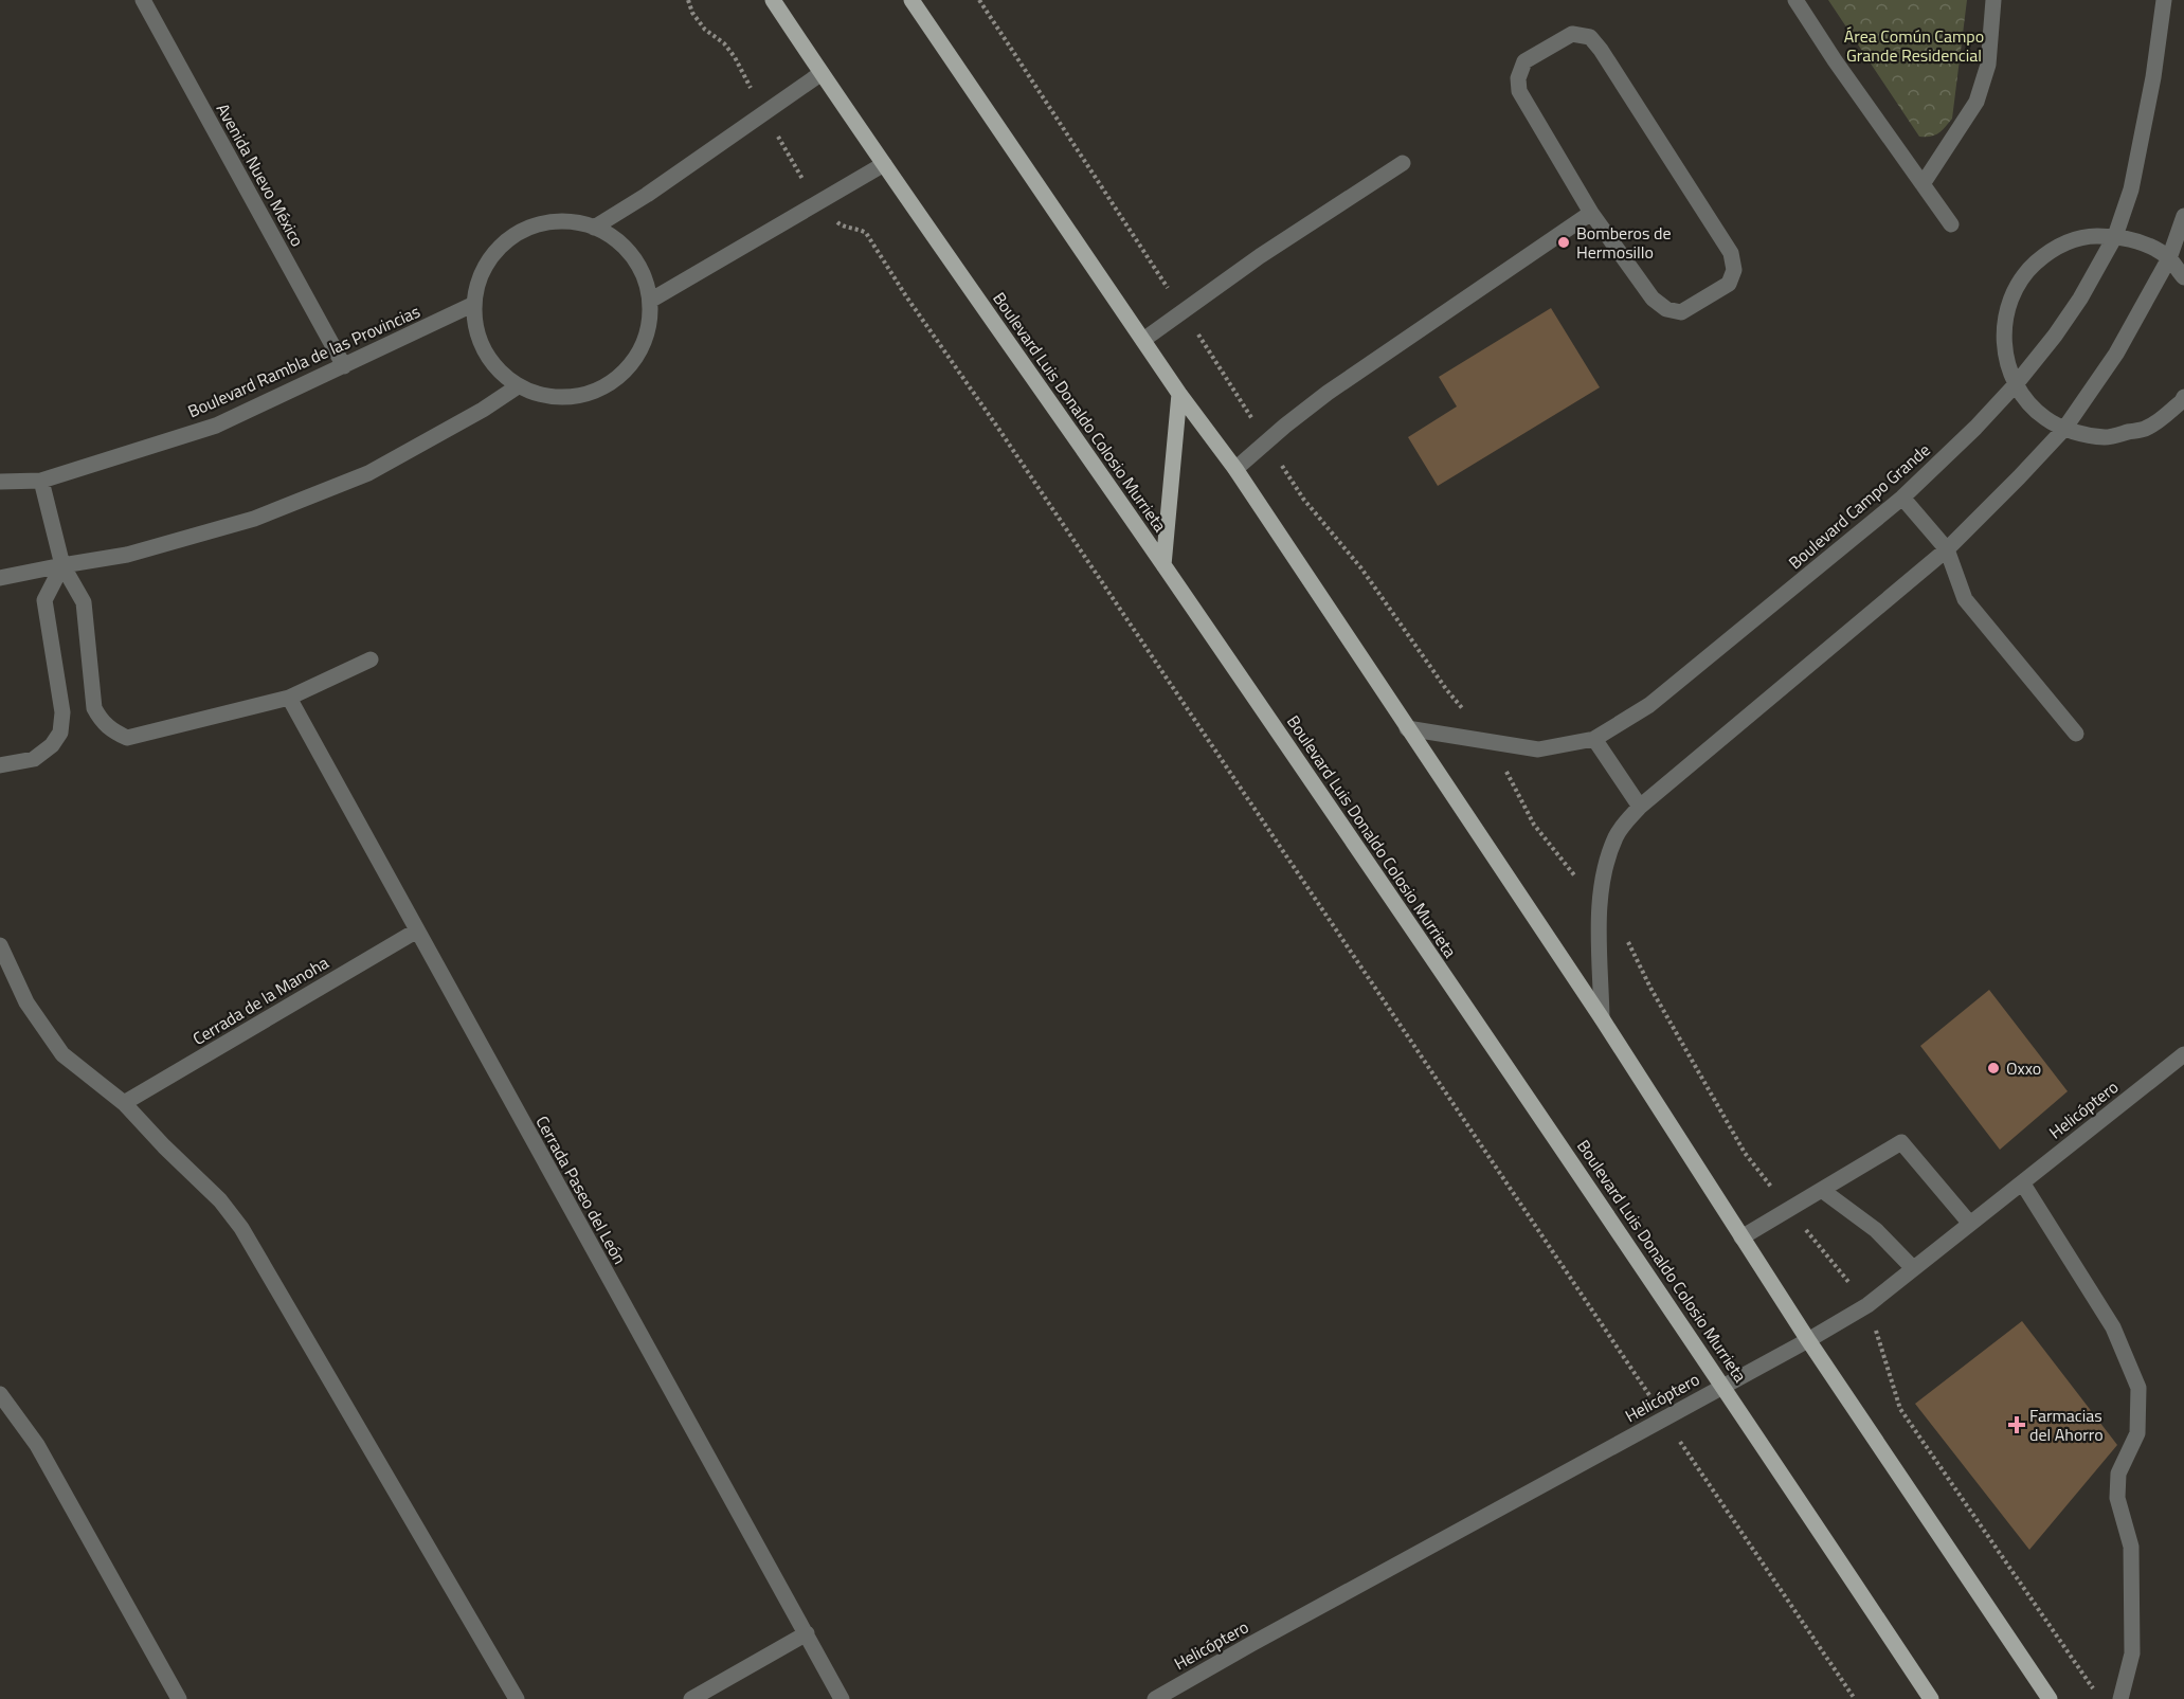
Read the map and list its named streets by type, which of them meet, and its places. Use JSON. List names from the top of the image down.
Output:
{
  "streets": {
    "main road": ["Boulevard Luis Donaldo Colosio Murrieta"],
    "street": [
      "Avenida Nuevo México",
      "Boulevard Rambla de las Provincias",
      "Boulevard Campo Grande",
      "Cerrada de la Manoha",
      "Helicóptero",
      "Cerrada Paseo del León"
    ]
  },
  "crossings": [
    ["Avenida Nuevo México", "Boulevard Rambla de las Provincias"],
    ["Boulevard Luis Donaldo Colosio Murrieta", "Helicóptero"],
    ["Cerrada de la Manoha", "Cerrada Paseo del León"]
  ],
  "parks": ["Área Común Campo Grande Residencial"],
  "places": {
    "other": ["Bomberos de Hermosillo", "Oxxo"],
    "health": ["Farmacias del Ahorro"]
  }
}
